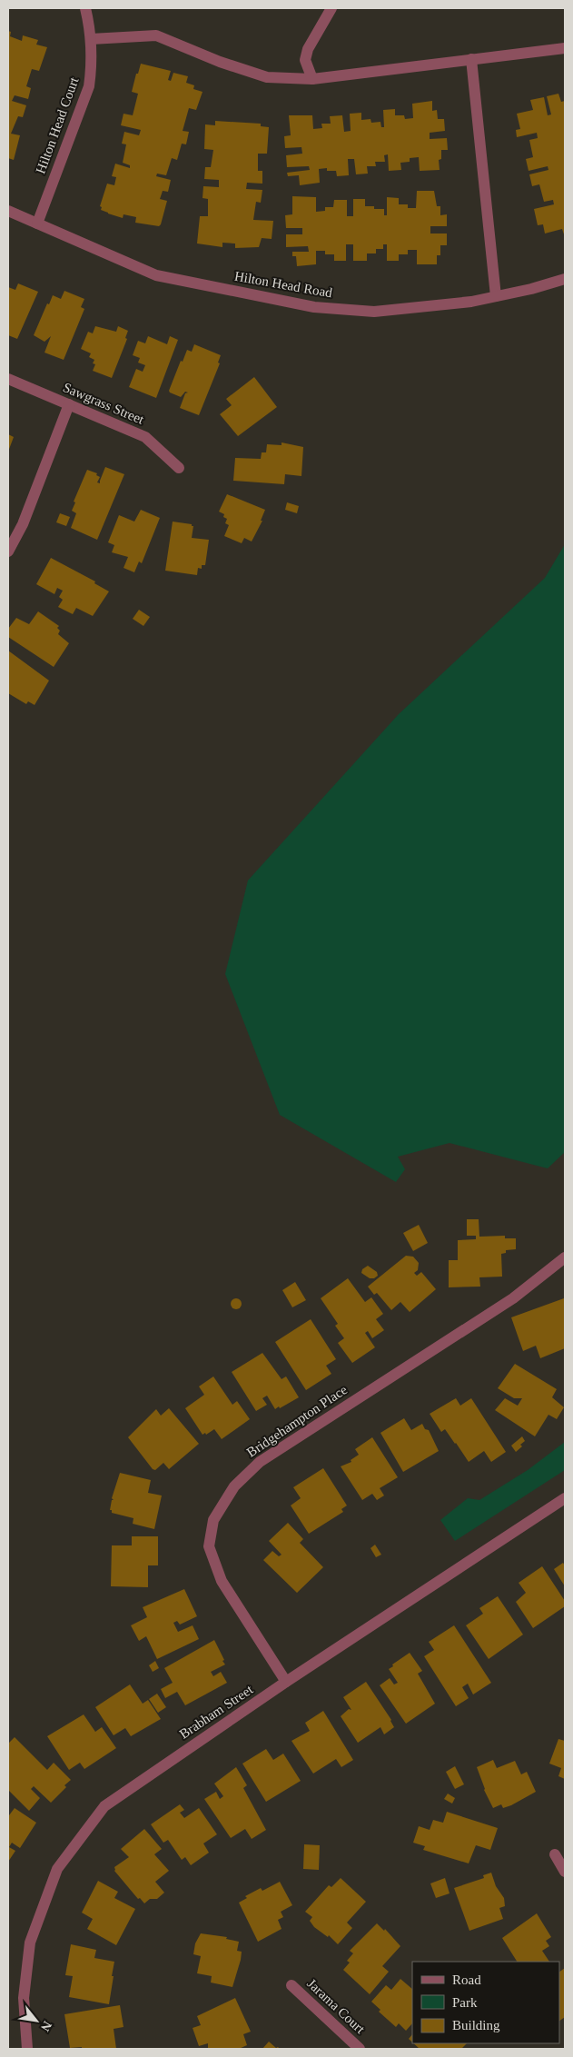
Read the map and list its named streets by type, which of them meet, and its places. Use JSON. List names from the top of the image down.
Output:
{
  "streets": {
    "street": [
      "Hilton Head Court",
      "Hilton Head Road",
      "Sawgrass Street",
      "Bridgehampton Place",
      "Brabham Street",
      "Jarama Court"
    ]
  },
  "crossings": [
    ["Hilton Head Court", "Hilton Head Road"],
    ["Bridgehampton Place", "Brabham Street"]
  ],
  "legend": ["Road", "Park", "Building"],
  "north": "bottom right"
}
